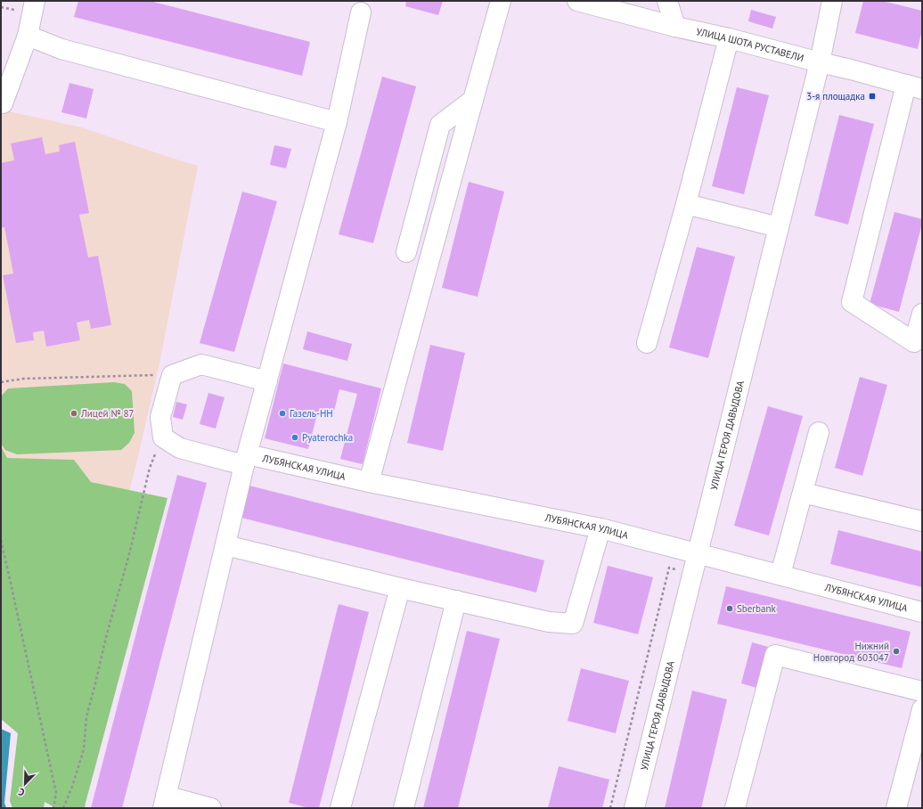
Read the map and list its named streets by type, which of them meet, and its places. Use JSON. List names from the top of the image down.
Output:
{
  "streets": {
    "street": ["УЛИЦА ШОТА РУСТАВЕЛИ", "УЛИЦА ГЕРОЯ ДАВЫДОВА", "ЛУБЯНСКАЯ УЛИЦА"]
  },
  "crossings": [
    ["УЛИЦА ШОТА РУСТАВЕЛИ", "УЛИЦА ГЕРОЯ ДАВЫДОВА"],
    ["УЛИЦА ГЕРОЯ ДАВЫДОВА", "ЛУБЯНСКАЯ УЛИЦА"]
  ],
  "places": {
    "transit": ["3-я площадка"],
    "other": [
      "Лицей № 87",
      "Газель-НН",
      "Pyaterochka",
      "Sberbank",
      "Нижний Новгород 603047"
    ]
  },
  "north": "bottom left"
}
